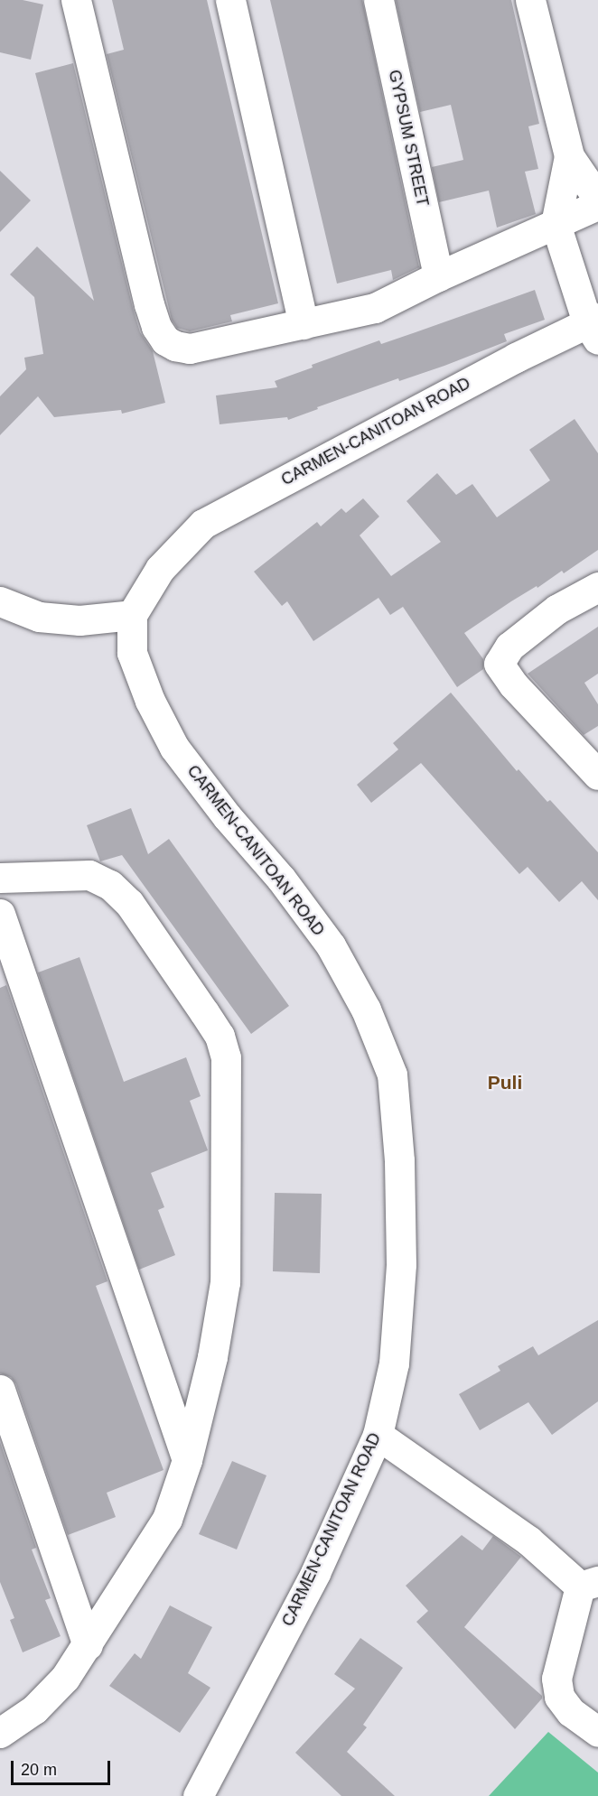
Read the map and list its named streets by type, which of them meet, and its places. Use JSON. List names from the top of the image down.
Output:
{
  "streets": {
    "street": ["GYPSUM STREET", "CARMEN-CANITOAN ROAD"]
  },
  "districts": ["Puli"],
  "scale_bar": "20 m"
}
